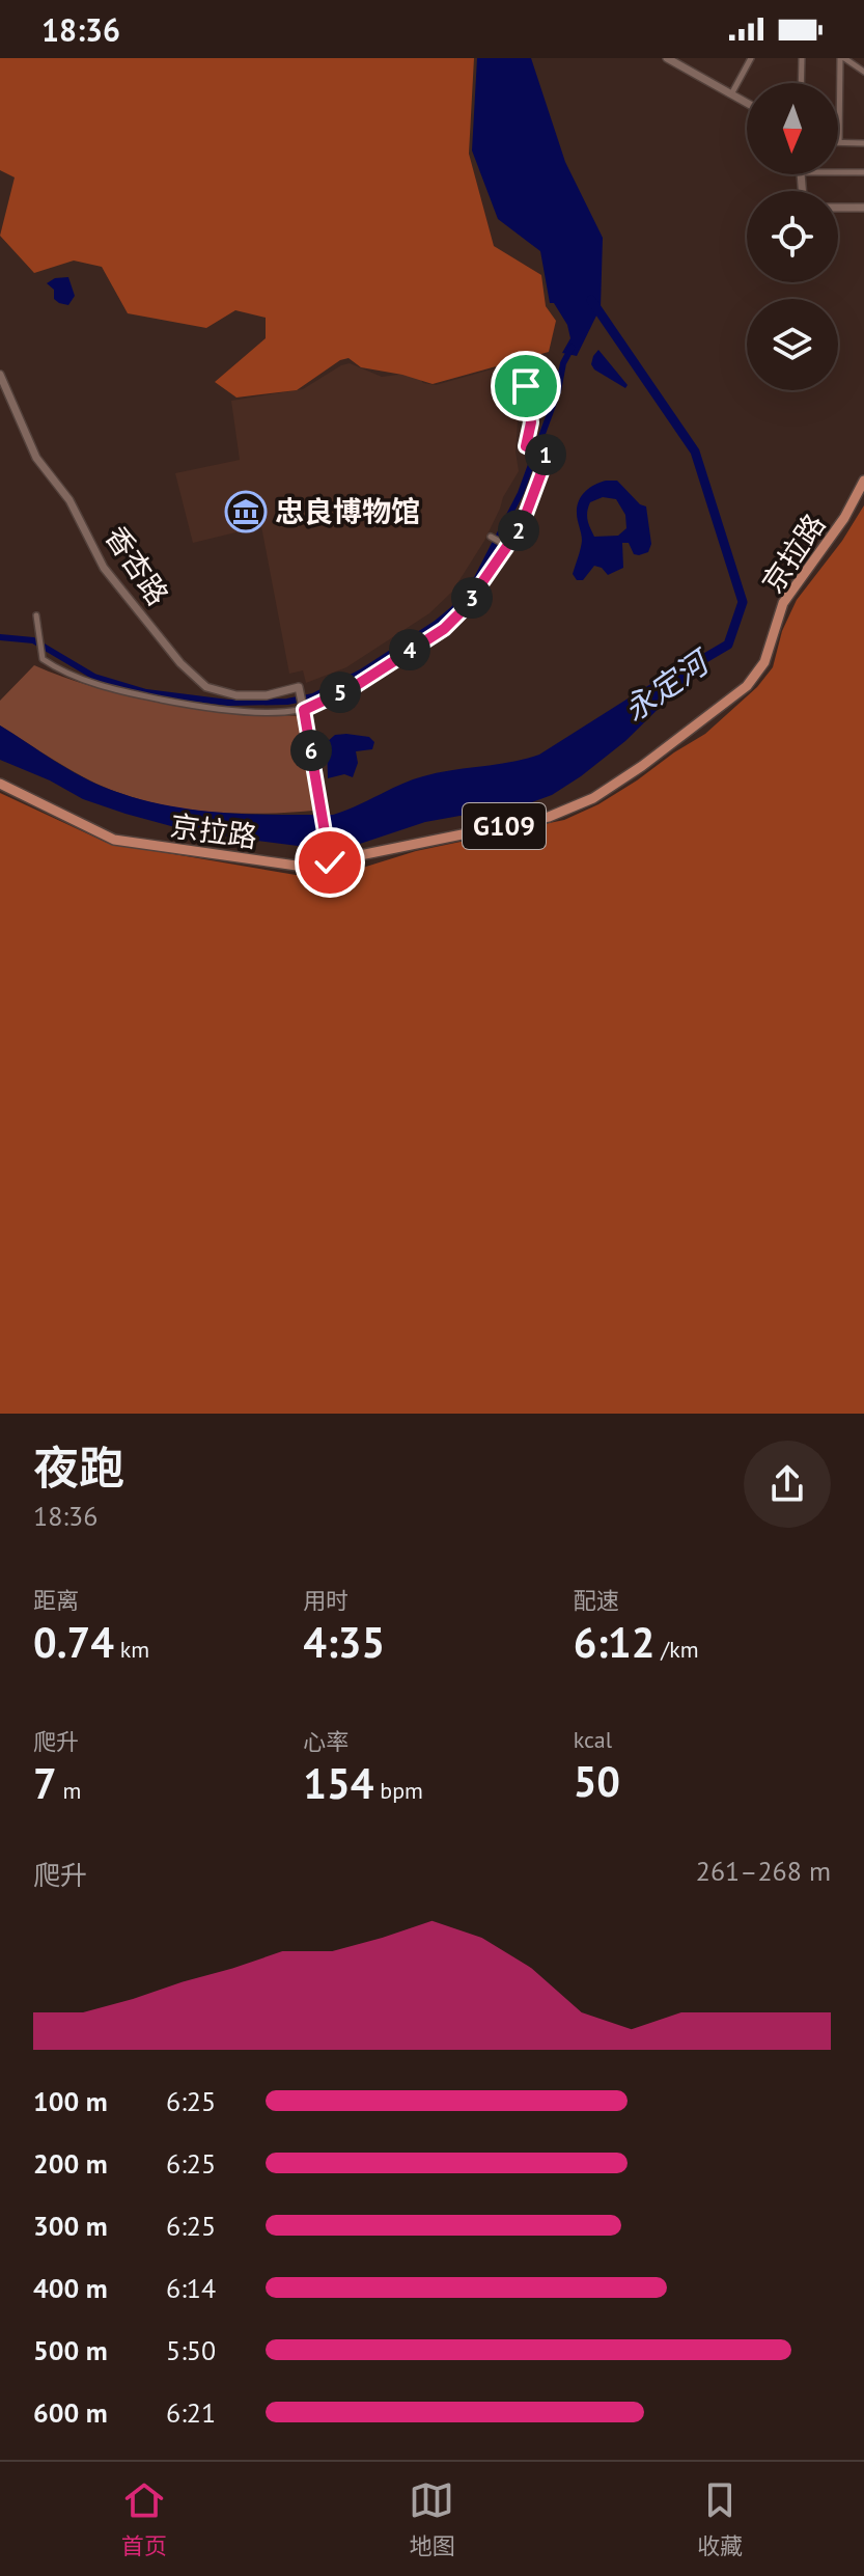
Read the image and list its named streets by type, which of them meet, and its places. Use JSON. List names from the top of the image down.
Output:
{
  "streets": {
    "highway": ["京拉路", "G109"],
    "street": ["香杏路"]
  },
  "crossings": [
    ["京拉路", "香杏路"]
  ],
  "water": ["永定河"],
  "places": {
    "museum": ["忠良博物馆"]
  },
  "north": "bottom",
  "page": {
    "status": "18:36",
    "pins": [
      "1",
      "2",
      "3",
      "4",
      "5",
      "6"
    ],
    "heading": ["夜跑", "18:36"],
    "stats": [
      ["距离", "0.74 km"],
      ["用时", "4:35"],
      ["配速", "6:12 /km"],
      ["爬升", "7 m"],
      ["心率", "154 bpm"],
      ["kcal", "50"]
    ],
    "chart": ["爬升", "261–268 m"],
    "list": [
      {
        "name": "100 m",
        "note": "6:25"
      },
      {
        "name": "200 m",
        "note": "6:25"
      },
      {
        "name": "300 m",
        "note": "6:25"
      },
      {
        "name": "400 m",
        "note": "6:14"
      },
      {
        "name": "500 m",
        "note": "5:50"
      },
      {
        "name": "600 m",
        "note": "6:21"
      }
    ],
    "tabs": ["首页", "地图", "收藏"]
  }
}
